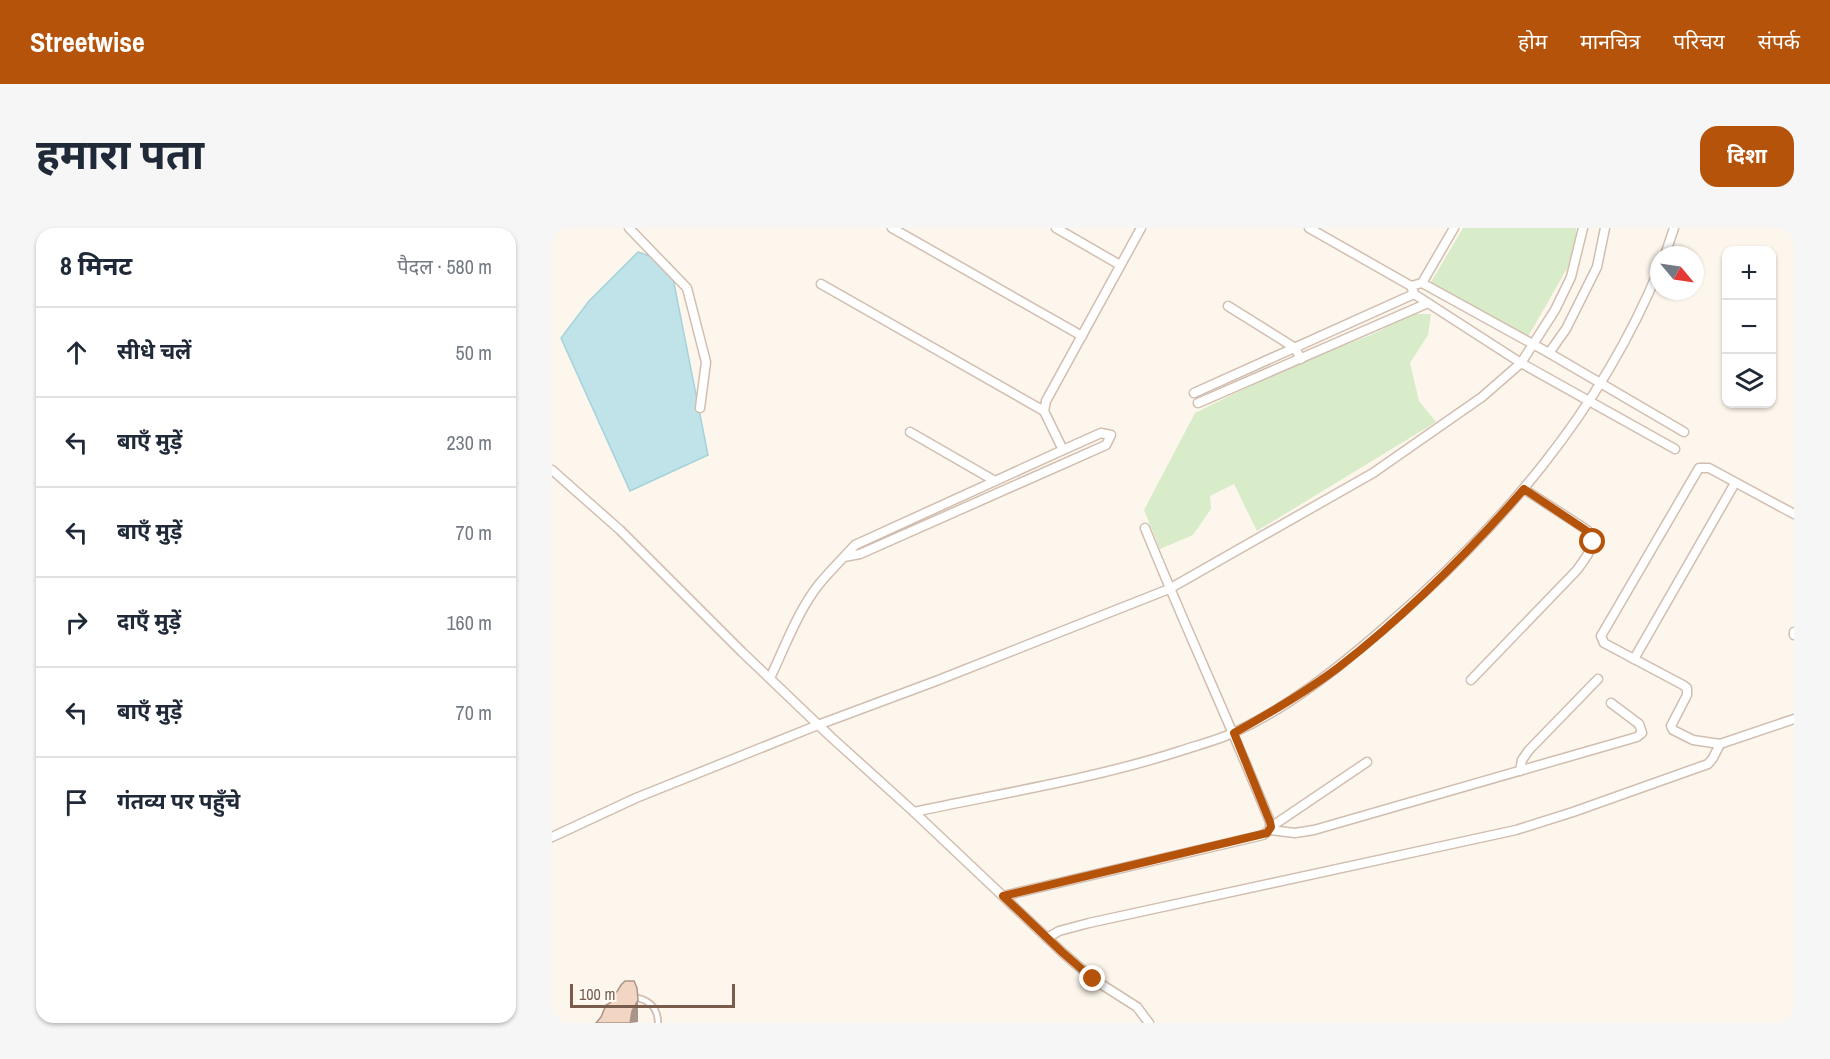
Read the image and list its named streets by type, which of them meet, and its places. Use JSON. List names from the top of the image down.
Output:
{
  "scale_bar": "100 m",
  "north": "bottom right",
  "page": {
    "header": "Streetwise",
    "nav": [
      "होम",
      "मानचित्र",
      "परिचय",
      "संपर्क"
    ],
    "title": "हमारा पता",
    "buttons": "दिशा",
    "heading": ["8 मिनट", "पैदल · 580 m"],
    "map_buttons": ["+", "−"],
    "list": [
      ["सीधे चलें", "50 m"],
      ["बाएँ मुड़ें", "230 m"],
      ["बाएँ मुड़ें", "70 m"],
      ["दाएँ मुड़ें", "160 m"],
      ["बाएँ मुड़ें", "70 m"],
      "गंतव्य पर पहुँचे"
    ],
    "scale": "100 m"
  }
}
